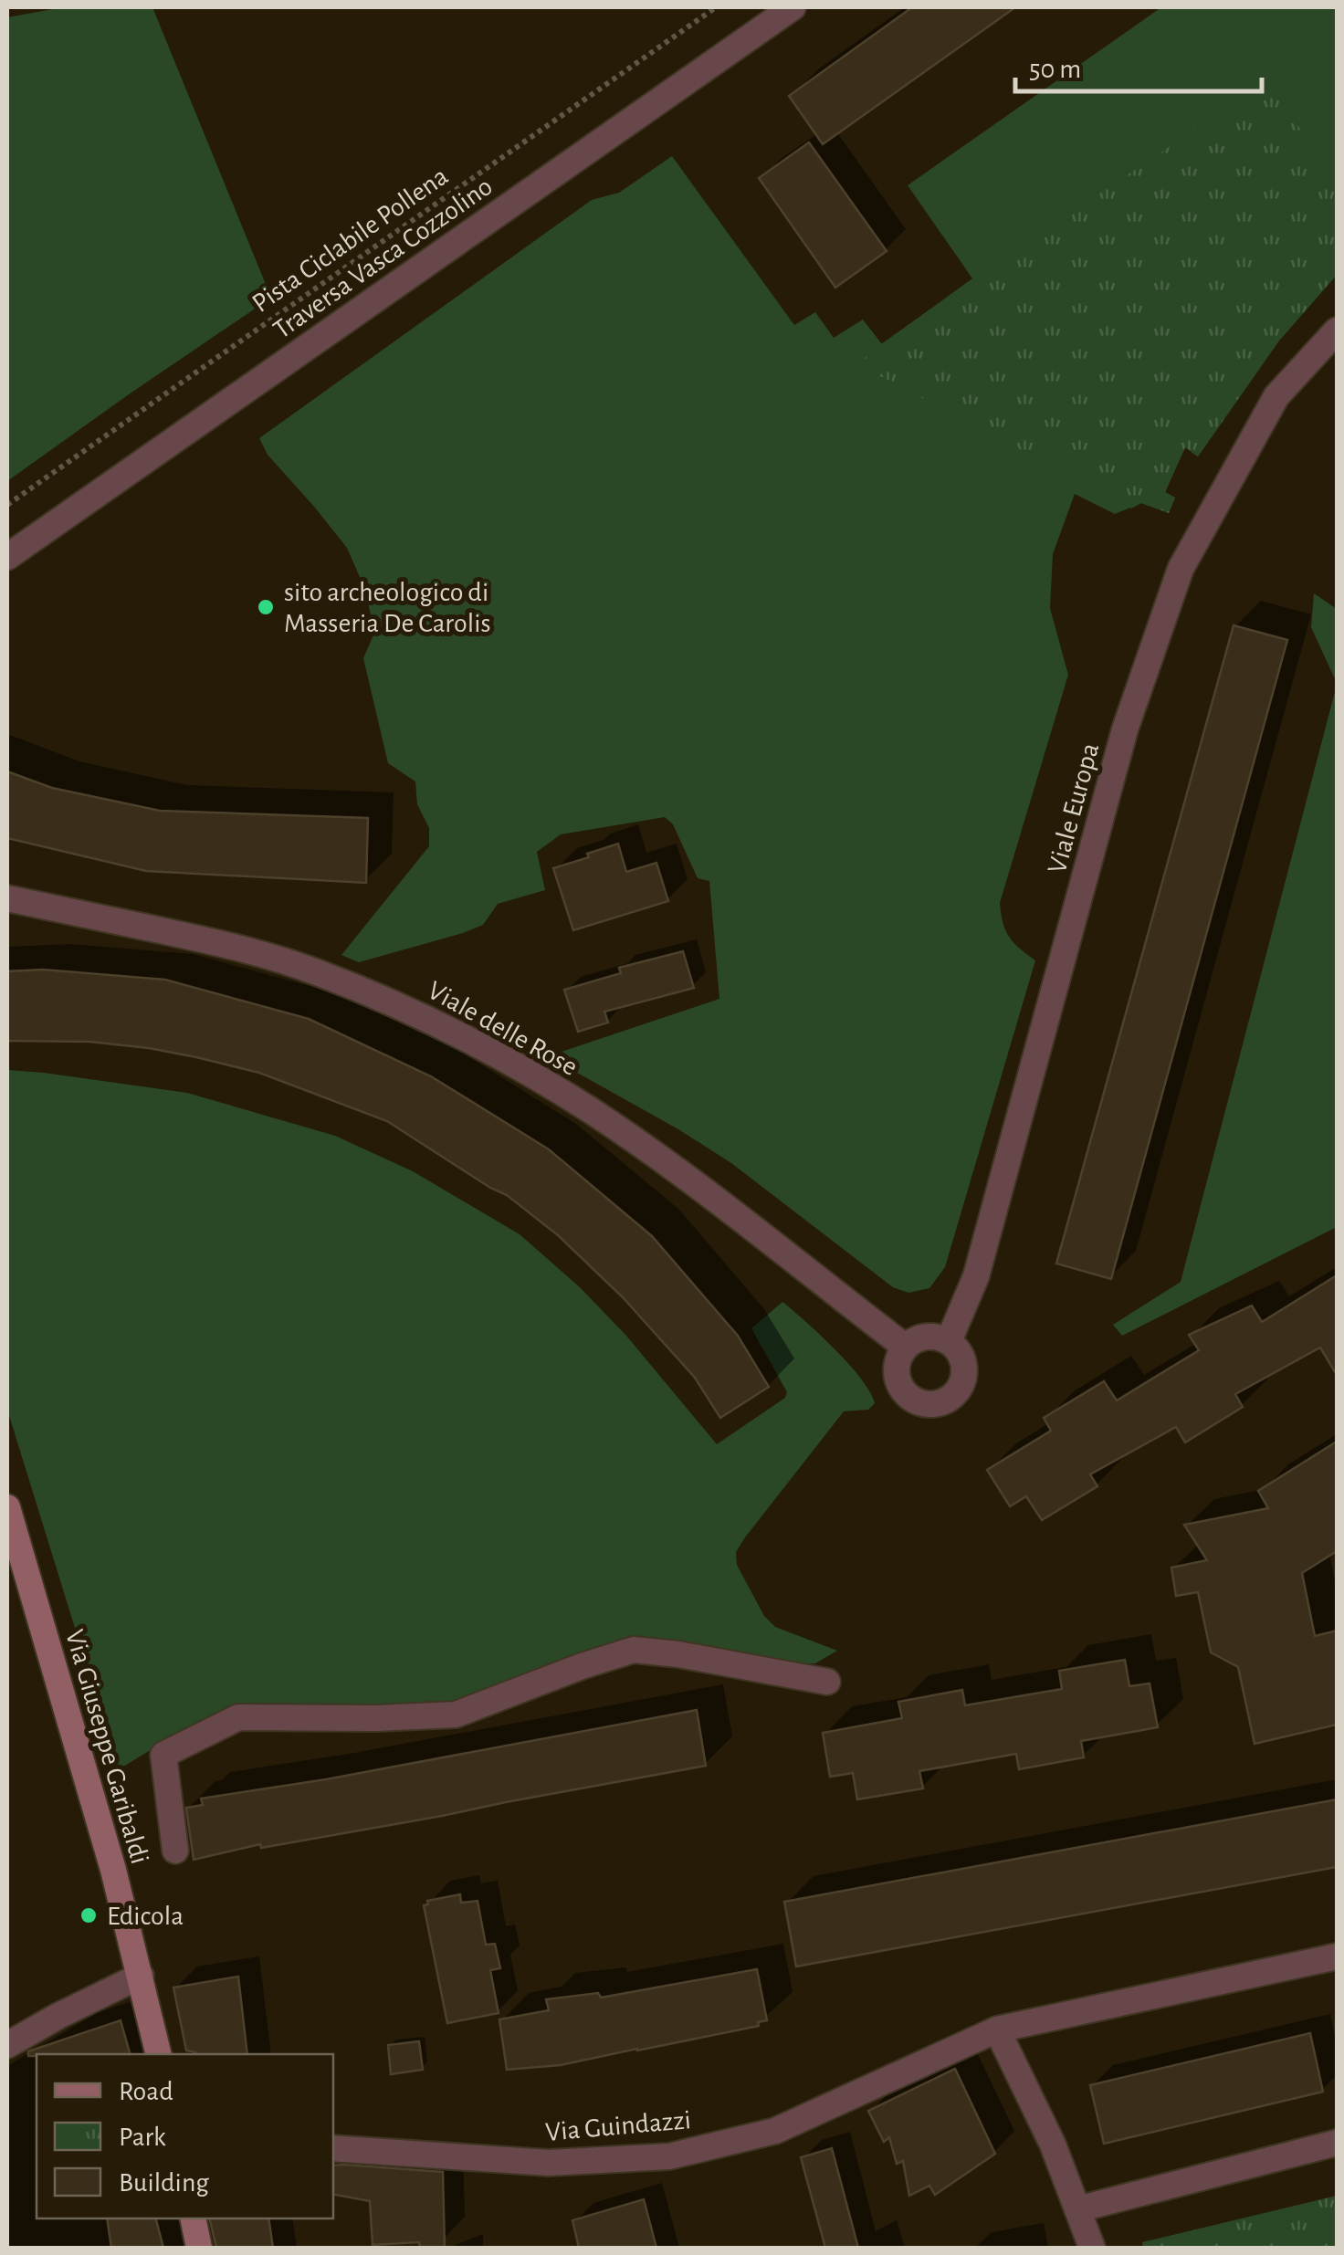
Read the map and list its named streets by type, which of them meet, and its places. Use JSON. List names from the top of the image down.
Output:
{
  "streets": {
    "main road": ["Via Giuseppe Garibaldi"],
    "street": [
      "Traversa Vasca Cozzolino",
      "Viale Europa",
      "Viale delle Rose",
      "Via Guindazzi"
    ],
    "path": ["Pista Ciclabile Pollena"]
  },
  "crossings": [
    ["Viale Europa", "Viale delle Rose"]
  ],
  "places": ["sito archeologico di Masseria De Carolis", "Edicola"],
  "legend": ["Road", "Park", "Building"],
  "scale_bar": "50 m"
}
